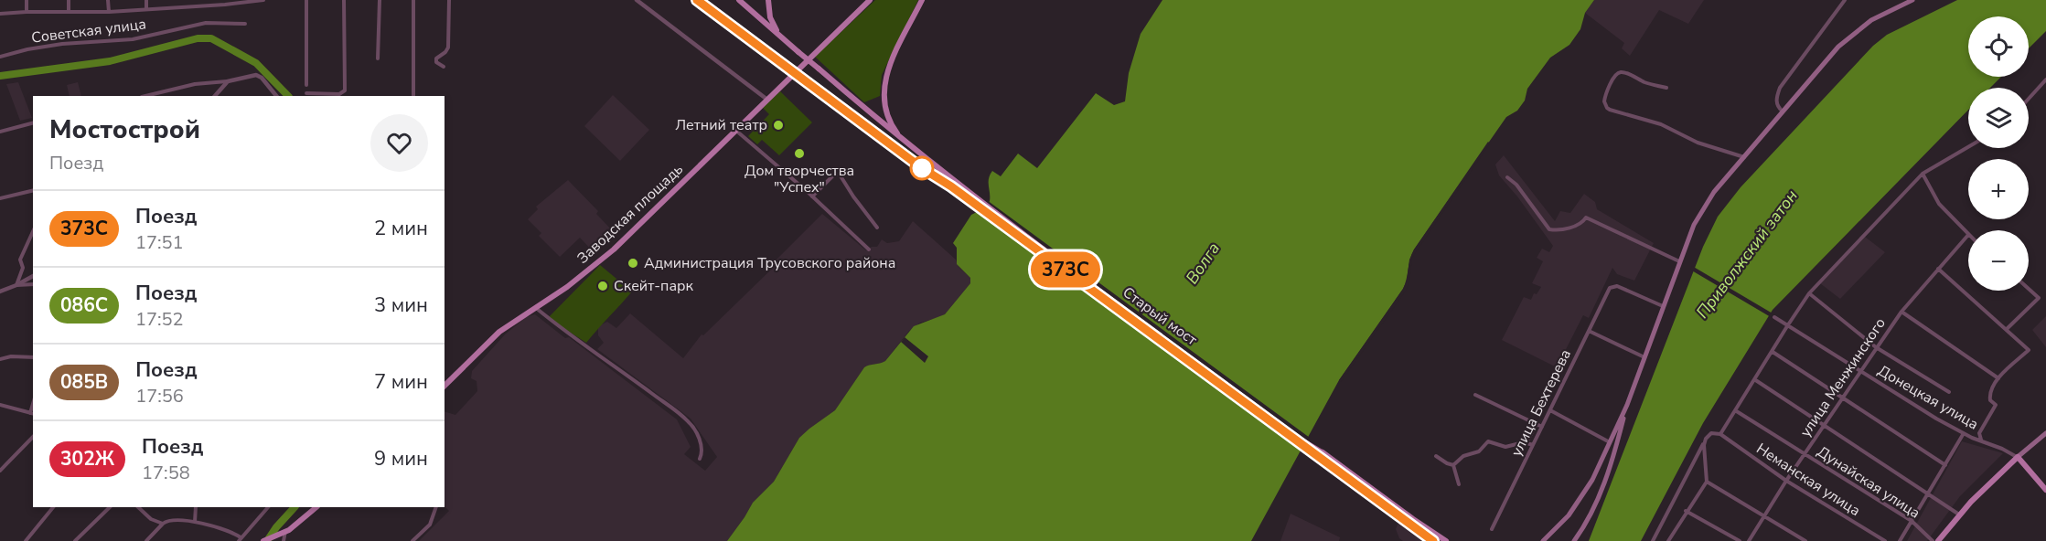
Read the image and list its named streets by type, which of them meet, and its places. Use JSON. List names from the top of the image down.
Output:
{
  "streets": {
    "main road": ["Заводская площадь", "Старый мост"],
    "street": [
      "Советская улица",
      "улица Менжинского",
      "Донецкая улица",
      "улица Бехтерева",
      "Неманская улица",
      "Дунайская улица"
    ]
  },
  "crossings": [
    ["улица Менжинского", "Донецкая улица"],
    ["улица Менжинского", "Неманская улица"],
    ["улица Менжинского", "Дунайская улица"]
  ],
  "water": ["Приволжский затон", "Волга"],
  "places": [
    "Летний театр",
    "Дом творчества \"Успех\"",
    "Администрация Трусовского района",
    "Скейт-парк"
  ],
  "page": {
    "on_map": "373C",
    "map_buttons": ["+", "−"],
    "heading": ["Мостострой", "Поезд"],
    "list": [
      {
        "mark": "373C",
        "name": "Поезд",
        "note": "17:51",
        "value": "2 мин"
      },
      {
        "mark": "086С",
        "name": "Поезд",
        "note": "17:52",
        "value": "3 мин"
      },
      {
        "mark": "085В",
        "name": "Поезд",
        "note": "17:56",
        "value": "7 мин"
      },
      {
        "mark": "302Ж",
        "name": "Поезд",
        "note": "17:58",
        "value": "9 мин"
      }
    ]
  }
}
